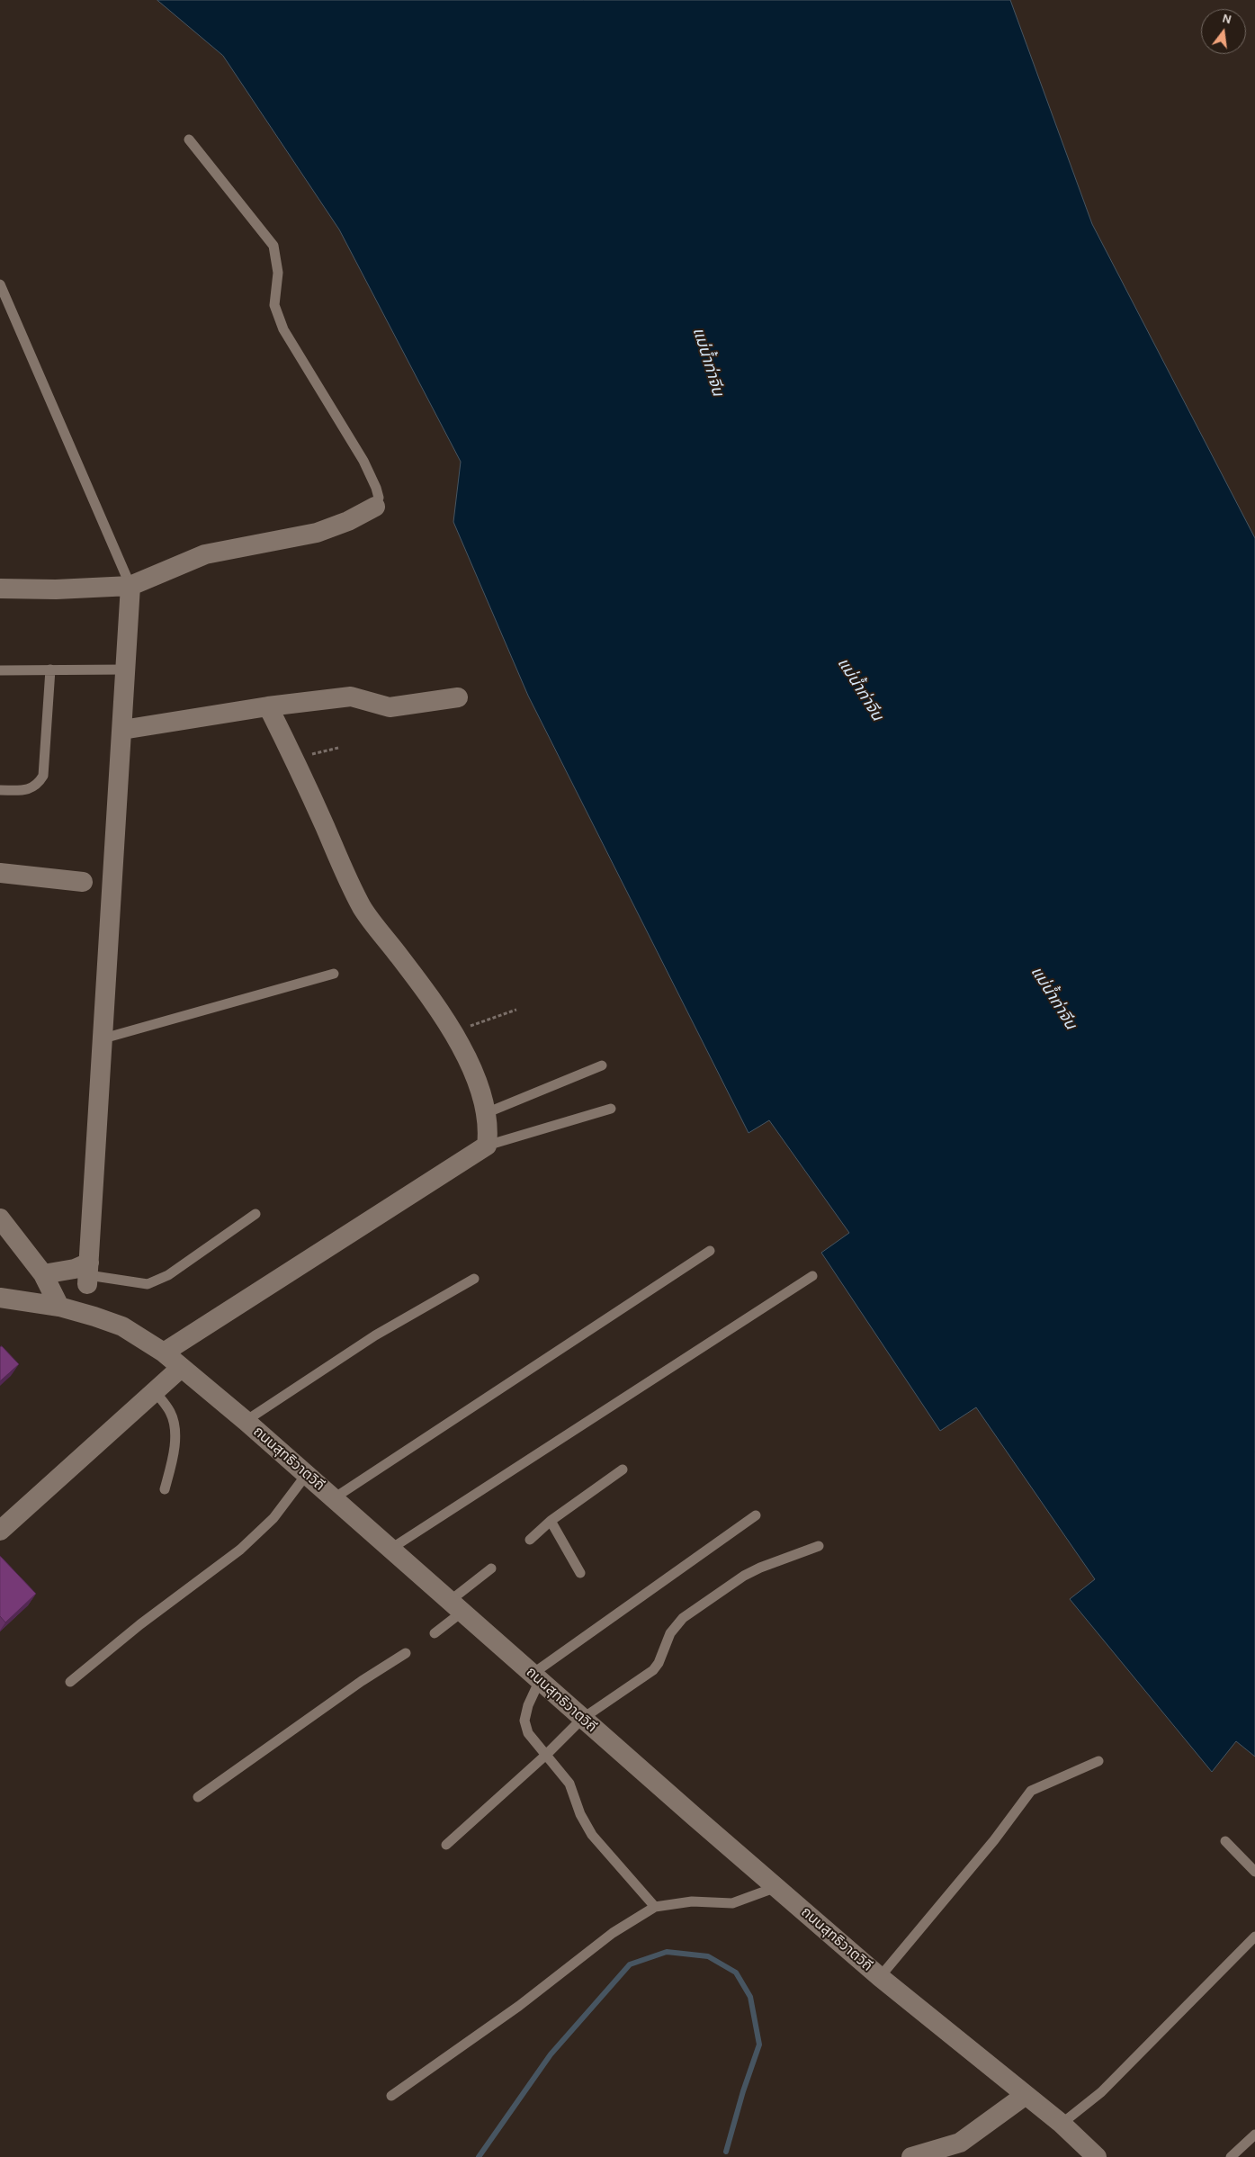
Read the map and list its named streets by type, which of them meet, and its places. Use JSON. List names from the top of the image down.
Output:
{
  "streets": {
    "street": ["ถนนสุทธิวาตวิถี"]
  },
  "water": ["แม่น้ำท่าจีน"],
  "north": "top"
}
